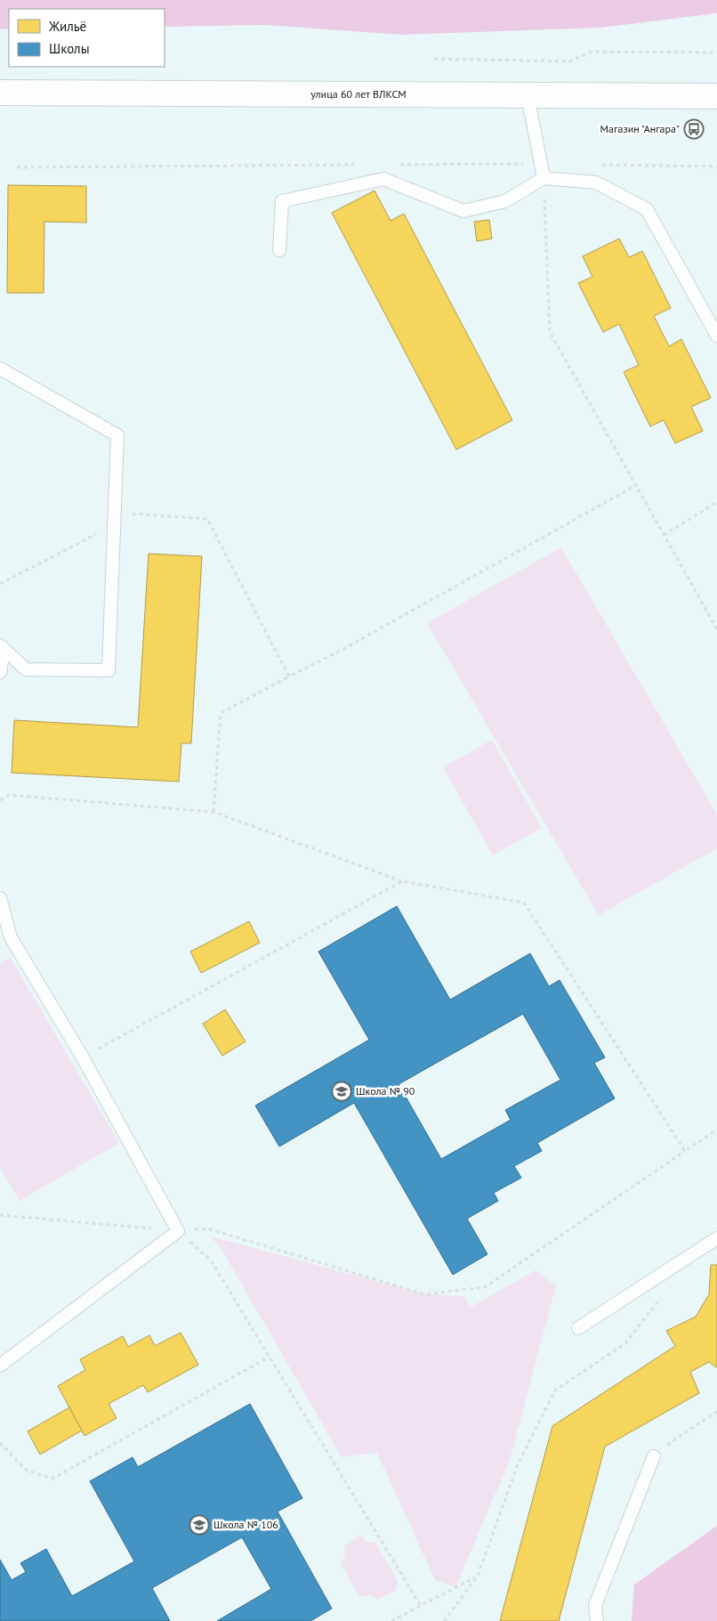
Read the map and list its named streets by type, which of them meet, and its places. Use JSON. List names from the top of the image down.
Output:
{
  "streets": {
    "street": ["улица 60 лет ВЛКСМ"]
  },
  "places": {
    "bus stop": ["Магазин \"Ангара\""],
    "school or university": ["Школа № 90", "Школа № 106"]
  },
  "legend": ["Жильё", "Школы"]
}
